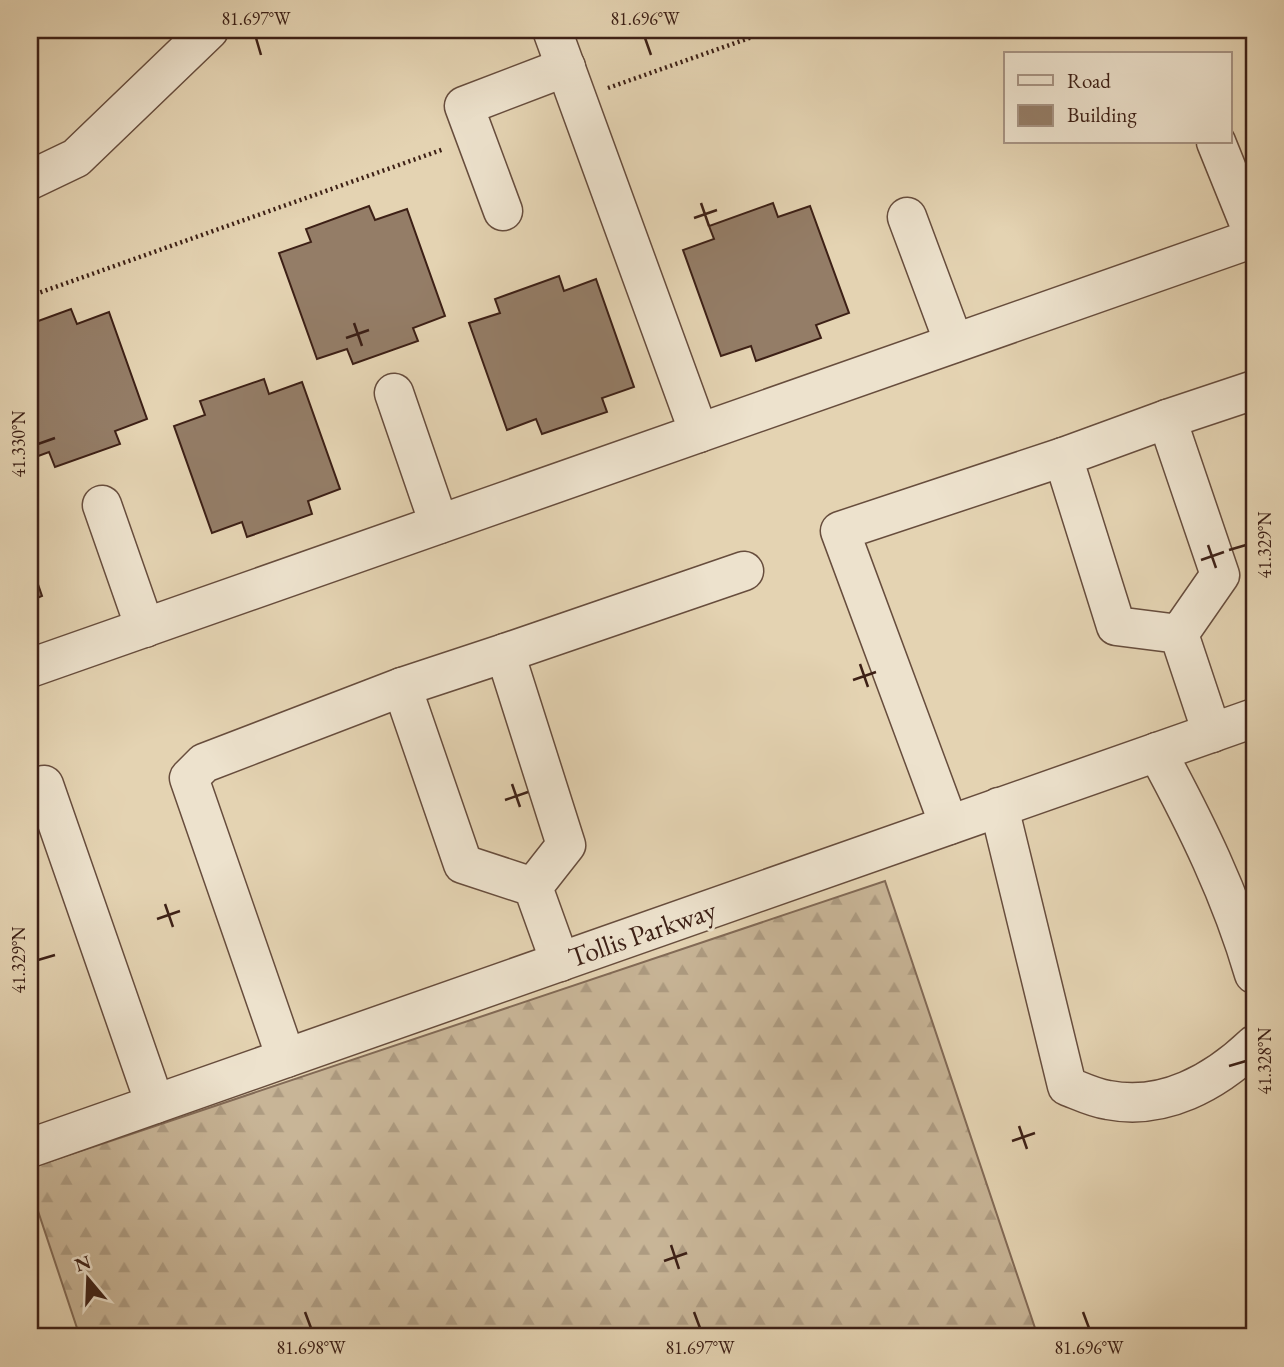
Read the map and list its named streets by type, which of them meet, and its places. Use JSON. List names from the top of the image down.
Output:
{
  "streets": {
    "street": ["Tollis Parkway"]
  },
  "legend": ["Road", "Building"],
  "north": "top",
  "coordinates": [
    "81.697°W",
    "81.696°W",
    "41.330°N",
    "41.329°N",
    "41.328°N",
    "81.698°W"
  ]
}
